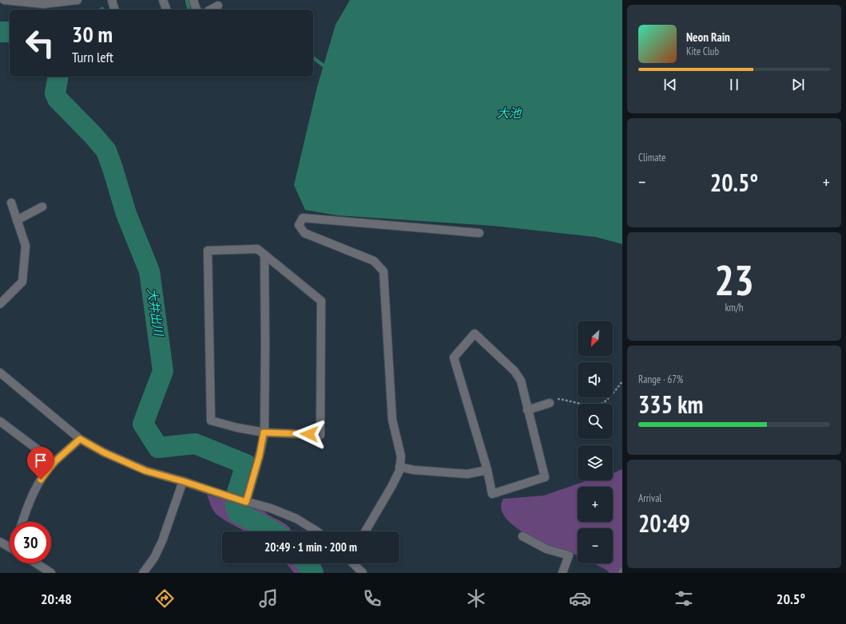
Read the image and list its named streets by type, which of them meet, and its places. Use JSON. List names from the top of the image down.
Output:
{
  "water": ["大池", "大井出川"],
  "north": "bottom left",
  "page": {
    "turn": ["30 m", "Turn left"],
    "song": ["Neon Rain", "Kite Club"],
    "tile": [
      "Climate",
      ["23", "km/h"],
      ["Range · 67%", "335 km"],
      ["Arrival", "20:49"]
    ],
    "heat": ["−", "20.5°", "+"],
    "map_buttons": ["+", "−"],
    "limit": "30",
    "trip": "20:49 · 1 min · 200 m",
    "tabs": ["20:48", "20.5°"]
  }
}
